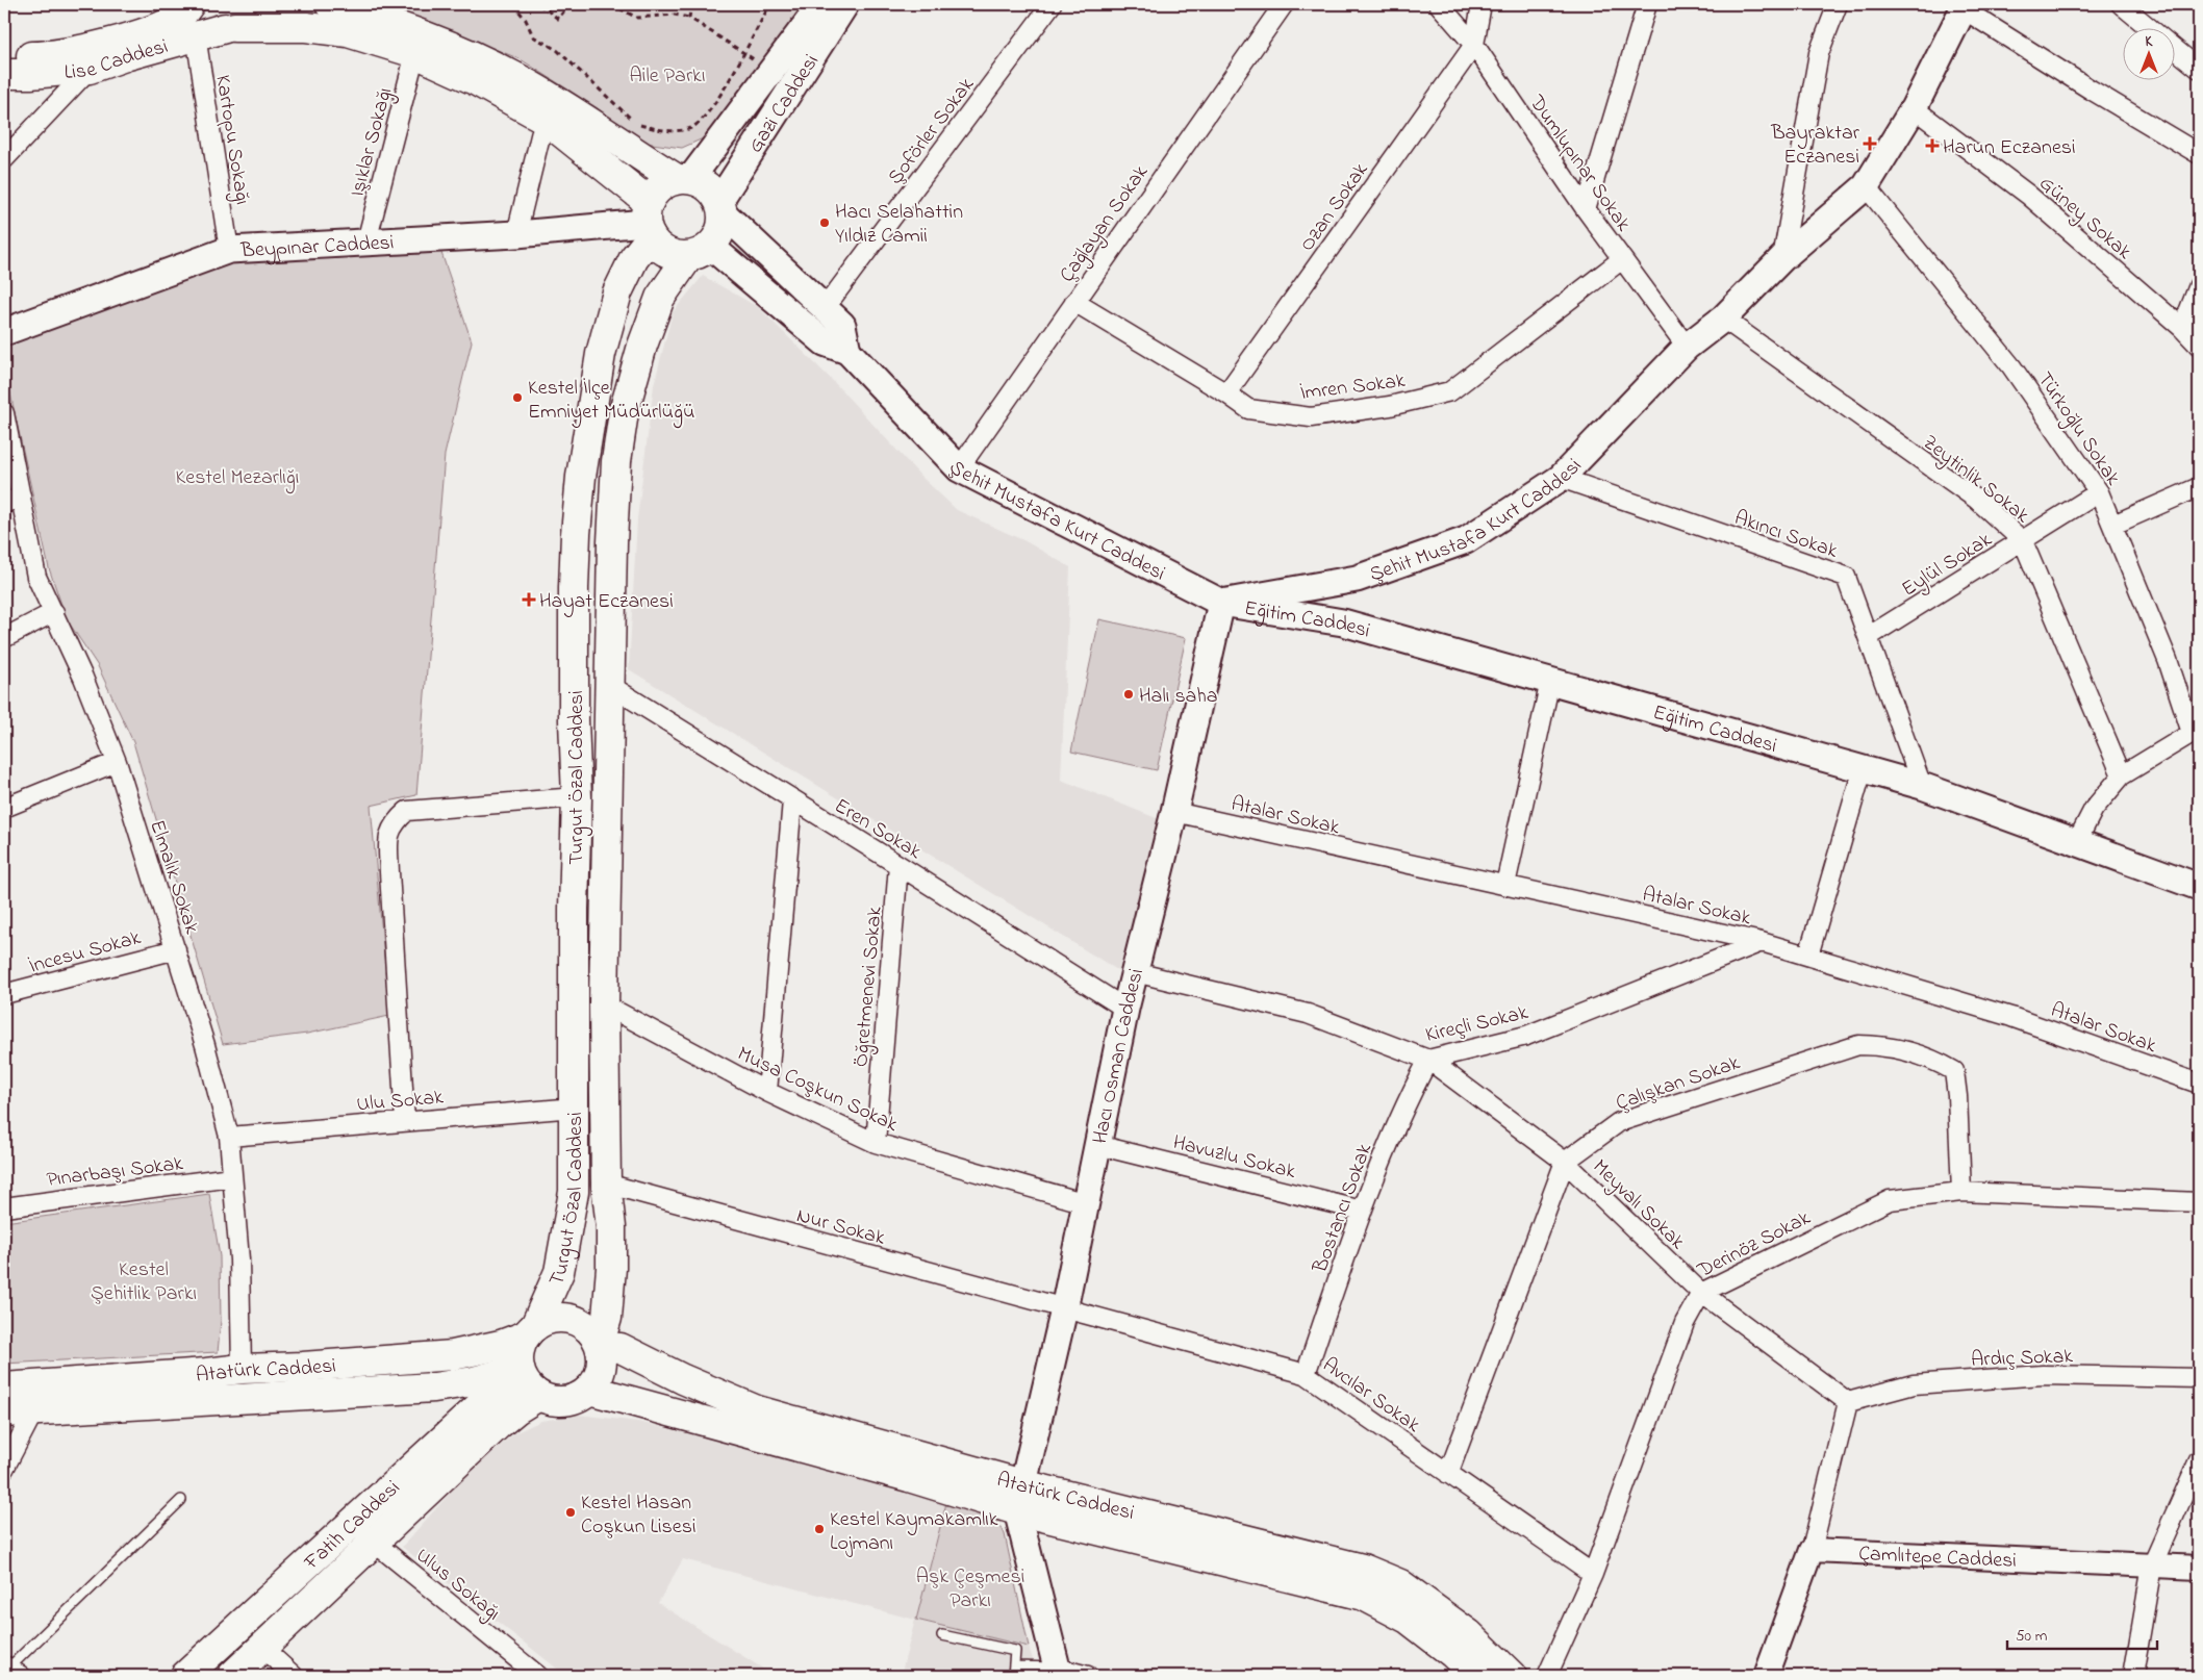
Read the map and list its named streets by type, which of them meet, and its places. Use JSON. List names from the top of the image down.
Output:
{
  "streets": {
    "main road": [
      "Lise Caddesi",
      "Gazi Caddesi",
      "Beypınar Caddesi",
      "Şehit Mustafa Kurt Caddesi",
      "Eğitim Caddesi",
      "Turgut Özal Caddesi",
      "Hacı Osman Caddesi",
      "Atatürk Caddesi",
      "Fatih Caddesi"
    ],
    "street": [
      "Şoförler Sokak",
      "Kartopu Sokağı",
      "Işıklar Sokağı",
      "Dumlupınar Sokak",
      "Ozan Sokak",
      "Güney Sokak",
      "Çağlayan Sokak",
      "İmren Sokak",
      "Türkoğlu Sokak",
      "Zeytinlik Sokak",
      "Akıncı Sokak",
      "Eylül Sokak",
      "Atalar Sokak",
      "Eren Sokak",
      "Elmalık Sokak",
      "İncesu Sokak",
      "Öğretmenevi Sokak",
      "Kireçli Sokak",
      "Çalışkan Sokak",
      "Musa Coşkun Sokak",
      "Ulu Sokak",
      "Havuzlu Sokak",
      "Pınarbaşı Sokak",
      "Meyvalı Sokak",
      "Bostancı Sokak",
      "Nur Sokak",
      "Derinöz Sokak",
      "Ardıç Sokak",
      "Avcılar Sokak",
      "Çamlıtepe Caddesi",
      "Ulus Sokağı"
    ]
  },
  "crossings": [
    ["Lise Caddesi", "Gazi Caddesi"],
    ["Lise Caddesi", "Kartopu Sokağı"],
    ["Lise Caddesi", "Işıklar Sokağı"],
    ["Lise Caddesi", "Beypınar Caddesi"],
    ["Lise Caddesi", "Şehit Mustafa Kurt Caddesi"],
    ["Lise Caddesi", "Turgut Özal Caddesi"],
    ["Gazi Caddesi", "Beypınar Caddesi"],
    ["Gazi Caddesi", "Şehit Mustafa Kurt Caddesi"],
    ["Gazi Caddesi", "Turgut Özal Caddesi"],
    ["Kartopu Sokağı", "Beypınar Caddesi"],
    ["Işıklar Sokağı", "Beypınar Caddesi"],
    ["Dumlupınar Sokak", "Ozan Sokak"],
    ["Dumlupınar Sokak", "İmren Sokak"],
    ["Dumlupınar Sokak", "Şehit Mustafa Kurt Caddesi"],
    ["Ozan Sokak", "İmren Sokak"],
    ["Güney Sokak", "Şehit Mustafa Kurt Caddesi"],
    ["Çağlayan Sokak", "İmren Sokak"],
    ["Çağlayan Sokak", "Şehit Mustafa Kurt Caddesi"],
    ["Beypınar Caddesi", "Şehit Mustafa Kurt Caddesi"],
    ["Beypınar Caddesi", "Turgut Özal Caddesi"],
    ["Türkoğlu Sokak", "Şehit Mustafa Kurt Caddesi"],
    ["Türkoğlu Sokak", "Eylül Sokak"],
    ["Zeytinlik Sokak", "Şehit Mustafa Kurt Caddesi"],
    ["Zeytinlik Sokak", "Eylül Sokak"],
    ["Şehit Mustafa Kurt Caddesi", "Akıncı Sokak"],
    ["Şehit Mustafa Kurt Caddesi", "Eğitim Caddesi"],
    ["Şehit Mustafa Kurt Caddesi", "Turgut Özal Caddesi"],
    ["Şehit Mustafa Kurt Caddesi", "Hacı Osman Caddesi"],
    ["Akıncı Sokak", "Eylül Sokak"],
    ["Akıncı Sokak", "Eğitim Caddesi"],
    ["Eğitim Caddesi", "Hacı Osman Caddesi"],
    ["Turgut Özal Caddesi", "Eren Sokak"],
    ["Turgut Özal Caddesi", "Musa Coşkun Sokak"],
    ["Turgut Özal Caddesi", "Ulu Sokak"],
    ["Turgut Özal Caddesi", "Nur Sokak"],
    ["Turgut Özal Caddesi", "Atatürk Caddesi"],
    ["Turgut Özal Caddesi", "Fatih Caddesi"],
    ["Atalar Sokak", "Kireçli Sokak"],
    ["Atalar Sokak", "Hacı Osman Caddesi"],
    ["Eren Sokak", "Öğretmenevi Sokak"],
    ["Eren Sokak", "Hacı Osman Caddesi"],
    ["Elmalık Sokak", "İncesu Sokak"],
    ["Elmalık Sokak", "Ulu Sokak"],
    ["Elmalık Sokak", "Pınarbaşı Sokak"],
    ["Elmalık Sokak", "Atatürk Caddesi"],
    ["Öğretmenevi Sokak", "Musa Coşkun Sokak"],
    ["Kireçli Sokak", "Hacı Osman Caddesi"],
    ["Kireçli Sokak", "Meyvalı Sokak"],
    ["Kireçli Sokak", "Bostancı Sokak"],
    ["Hacı Osman Caddesi", "Musa Coşkun Sokak"],
    ["Hacı Osman Caddesi", "Havuzlu Sokak"],
    ["Hacı Osman Caddesi", "Nur Sokak"],
    ["Hacı Osman Caddesi", "Atatürk Caddesi"],
    ["Hacı Osman Caddesi", "Avcılar Sokak"],
    ["Çalışkan Sokak", "Meyvalı Sokak"],
    ["Çalışkan Sokak", "Derinöz Sokak"],
    ["Havuzlu Sokak", "Bostancı Sokak"],
    ["Meyvalı Sokak", "Bostancı Sokak"],
    ["Meyvalı Sokak", "Derinöz Sokak"],
    ["Meyvalı Sokak", "Ardıç Sokak"],
    ["Bostancı Sokak", "Avcılar Sokak"],
    ["Nur Sokak", "Avcılar Sokak"],
    ["Derinöz Sokak", "Avcılar Sokak"],
    ["Atatürk Caddesi", "Fatih Caddesi"],
    ["Fatih Caddesi", "Ulus Sokağı"]
  ],
  "parks": [
    "Aile Parkı",
    "Kestel Mezarlığı",
    "Kestel Şehitlik Parkı",
    "Aşk Çeşmesi Parkı"
  ],
  "places": {
    "health": ["Bayraktar Eczanesi", "Harun Eczanesi", "Hayat Eczanesi"],
    "other": [
      "Hacı Selahattin Yıldız Camii",
      "Kestel İlçe Emniyet Müdürlüğü",
      "Halı saha",
      "Kestel Hasan Coşkun Lisesi",
      "Kestel Kaymakamlık Lojmanı"
    ]
  },
  "scale_bar": "50 m",
  "north": "top"
}
